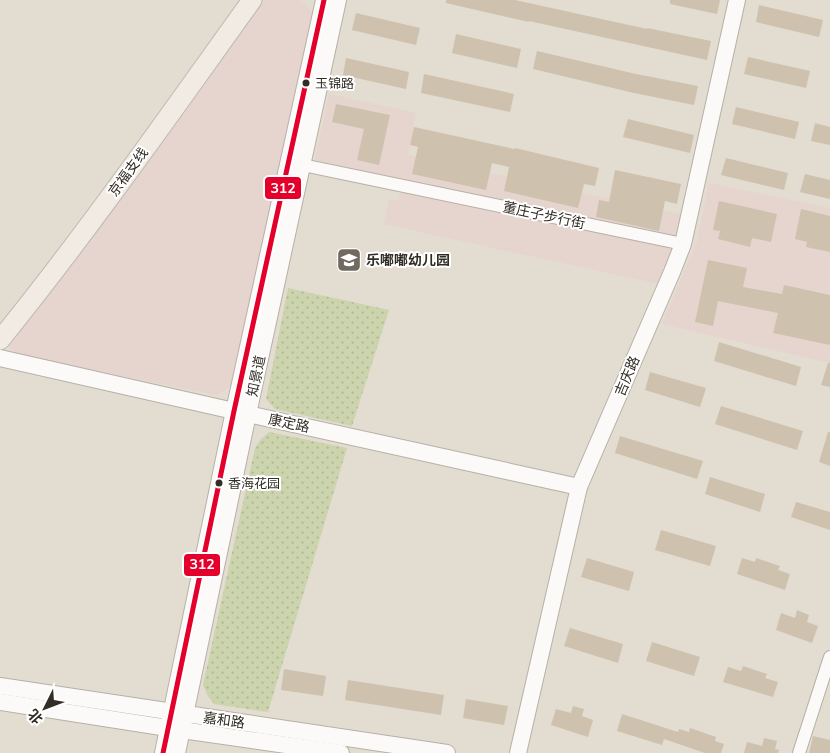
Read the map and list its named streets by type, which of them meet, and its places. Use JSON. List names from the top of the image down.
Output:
{
  "streets": {
    "main road": [
      "京福支线",
      "知景道",
      "吉庆路",
      "康定路",
      "嘉和路"
    ],
    "street": ["董庄子步行街"]
  },
  "crossings": [
    ["董庄子步行街", "知景道"],
    ["董庄子步行街", "吉庆路"],
    ["知景道", "康定路"],
    ["知景道", "嘉和路"],
    ["吉庆路", "康定路"]
  ],
  "places": {
    "other": ["玉锦路", "香海花园"],
    "school or university": ["乐嘟嘟幼儿园"]
  },
  "lines": ["transit line 312"],
  "north": "bottom left"
}
